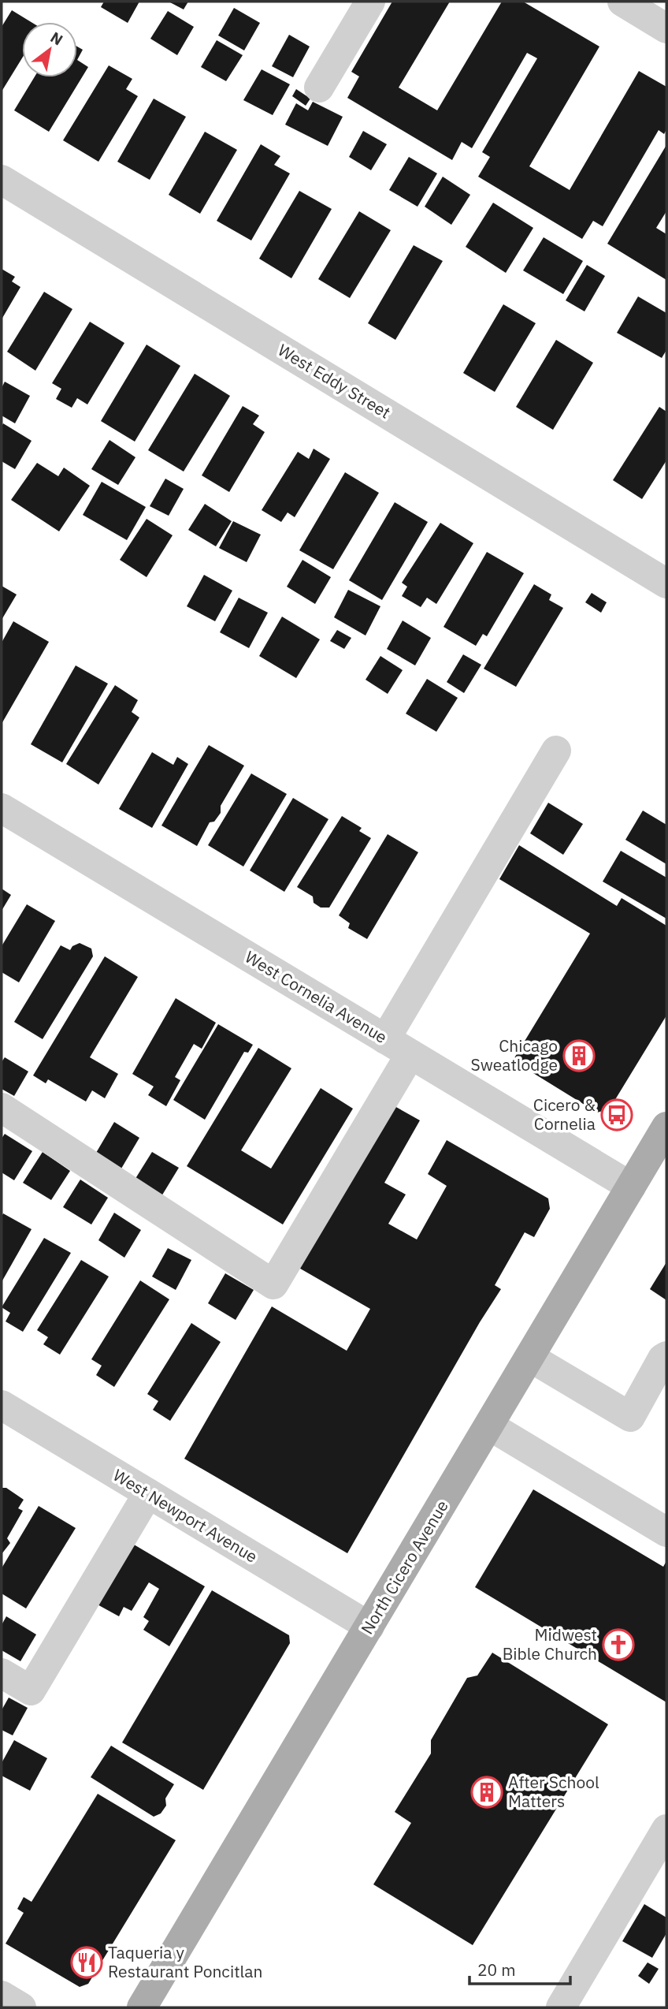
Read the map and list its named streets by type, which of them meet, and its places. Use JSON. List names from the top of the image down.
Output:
{
  "streets": {
    "main road": ["North Cicero Avenue"],
    "street": ["West Eddy Street", "West Cornelia Avenue", "West Newport Avenue"]
  },
  "crossings": [
    ["West Cornelia Avenue", "North Cicero Avenue"],
    ["West Newport Avenue", "North Cicero Avenue"]
  ],
  "places": {
    "building": ["Chicago Sweatlodge", "After School Matters"],
    "bus stop": ["Cicero & Cornelia"],
    "church": ["Midwest Bible Church"],
    "restaurant": ["Taqueria y Restaurant Poncitlan"]
  },
  "scale_bar": "20 m",
  "north": "top right"
}
